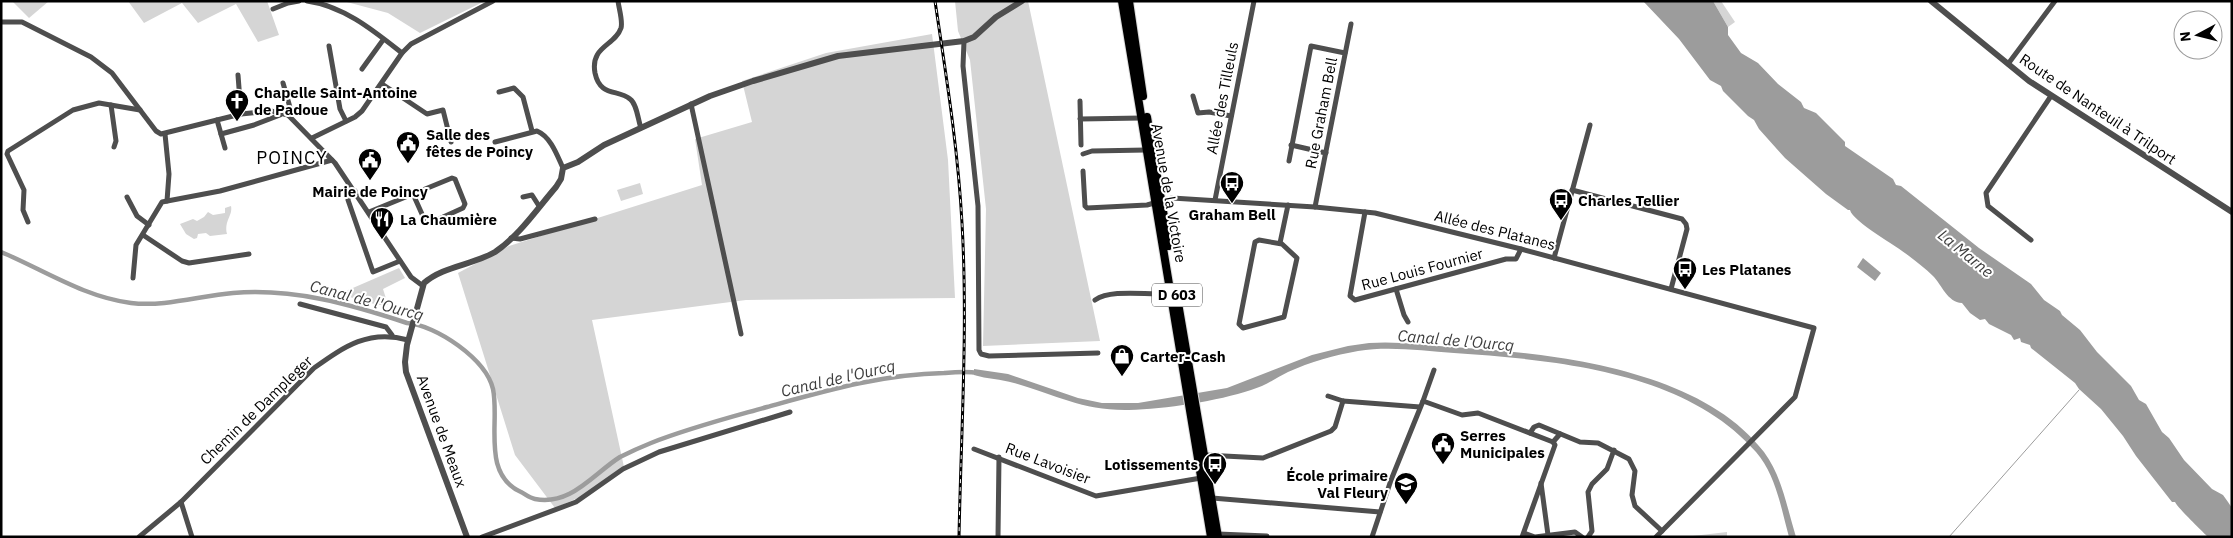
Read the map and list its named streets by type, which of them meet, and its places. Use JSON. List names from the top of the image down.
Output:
{
  "streets": {
    "main road": ["Avenue de la Victoire", "D 603"],
    "street": [
      "Allée des Tilleuls",
      "Route de Nanteuil à Trilport",
      "Rue Graham Bell",
      "Allée des Platanes",
      "Rue Louis Fournier",
      "Chemin de Dampleger",
      "Avenue de Meaux",
      "Rue Lavoisier"
    ]
  },
  "crossings": [
    ["Allée des Tilleuls", "Allée des Platanes"],
    ["Rue Graham Bell", "Allée des Platanes"],
    ["Avenue de la Victoire", "Allée des Platanes"],
    ["Avenue de la Victoire", "Rue Lavoisier"],
    ["Allée des Platanes", "Rue Louis Fournier"],
    ["Chemin de Dampleger", "Avenue de Meaux"]
  ],
  "districts": ["POINCY"],
  "water": ["La Marne", "Canal de l'Ourcq"],
  "places": {
    "church": ["Chapelle Saint-Antoine de Padoue"],
    "public building": ["Salle des fêtes de Poincy", "Mairie de Poincy", "Serres Municipales"],
    "bus stop": [
      "Graham Bell",
      "Charles Tellier",
      "Les Platanes",
      "Lotissements"
    ],
    "restaurant": ["La Chaumière"],
    "shop": ["Carter-Cash"],
    "school or university": ["École primaire Val Fleury"]
  },
  "north": "left"
}
